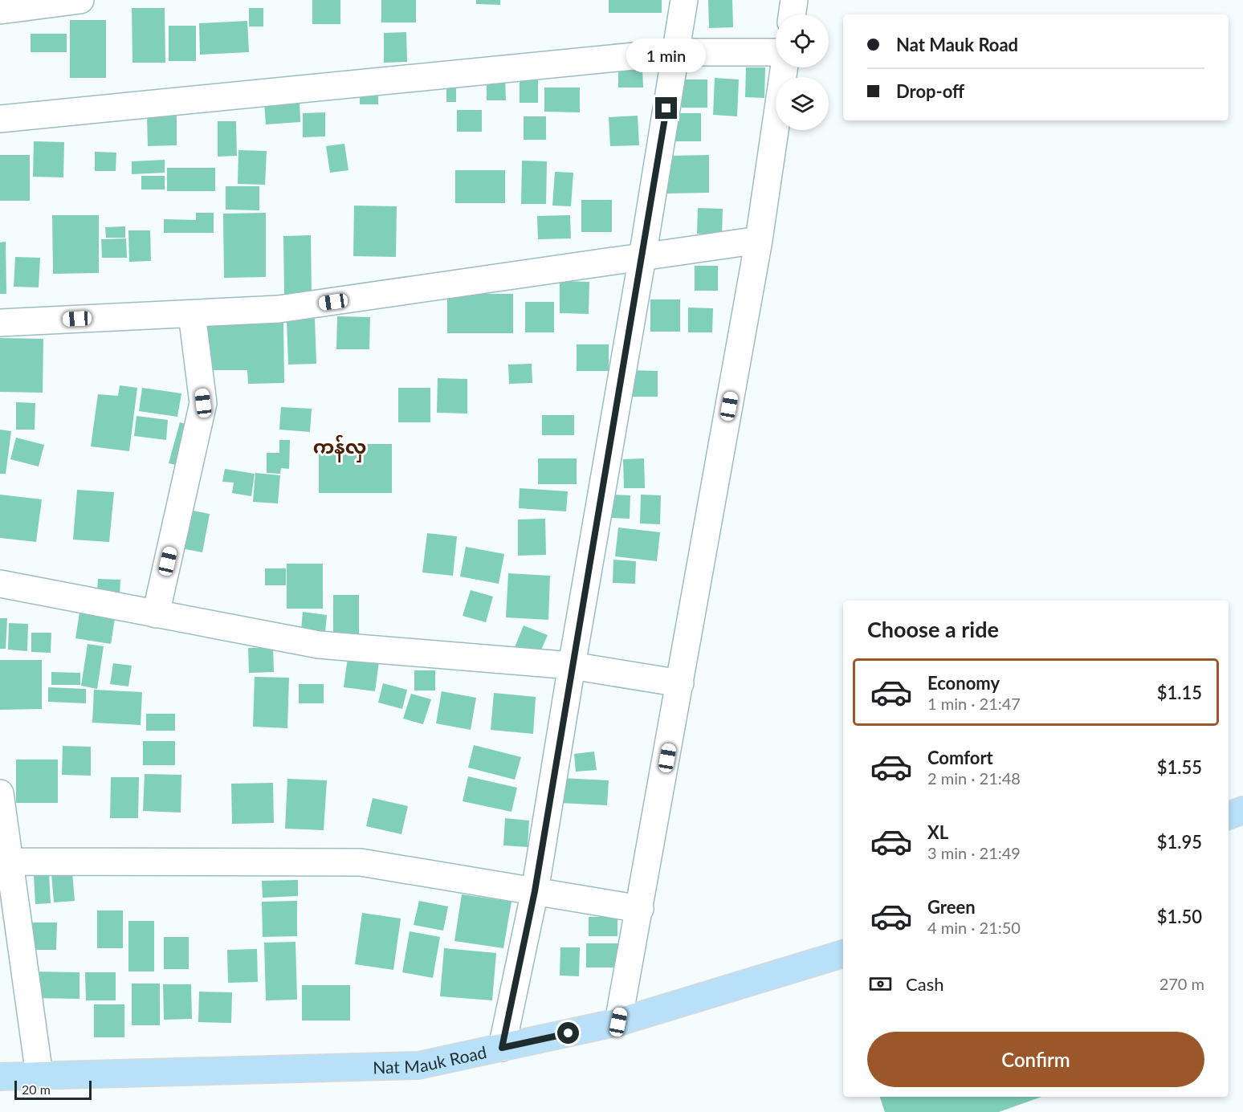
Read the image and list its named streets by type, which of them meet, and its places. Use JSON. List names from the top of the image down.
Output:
{
  "streets": {
    "highway": ["Nat Mauk Road"]
  },
  "districts": ["ကန်လှ"],
  "scale_bar": "20 m",
  "page": {
    "banner": ["Nat Mauk Road", "Drop-off"],
    "bubble": "1 min",
    "heading": "Choose a ride",
    "list": [
      {
        "name": "Economy",
        "note": "1 min · 21:47",
        "value": "$1.15"
      },
      {
        "name": "Comfort",
        "note": "2 min · 21:48",
        "value": "$1.55"
      },
      {
        "name": "XL",
        "note": "3 min · 21:49",
        "value": "$1.95"
      },
      {
        "name": "Green",
        "note": "4 min · 21:50",
        "value": "$1.50"
      }
    ],
    "pay": ["Cash", "270 m"],
    "buttons": "Confirm",
    "scale": "20 m"
  }
}
